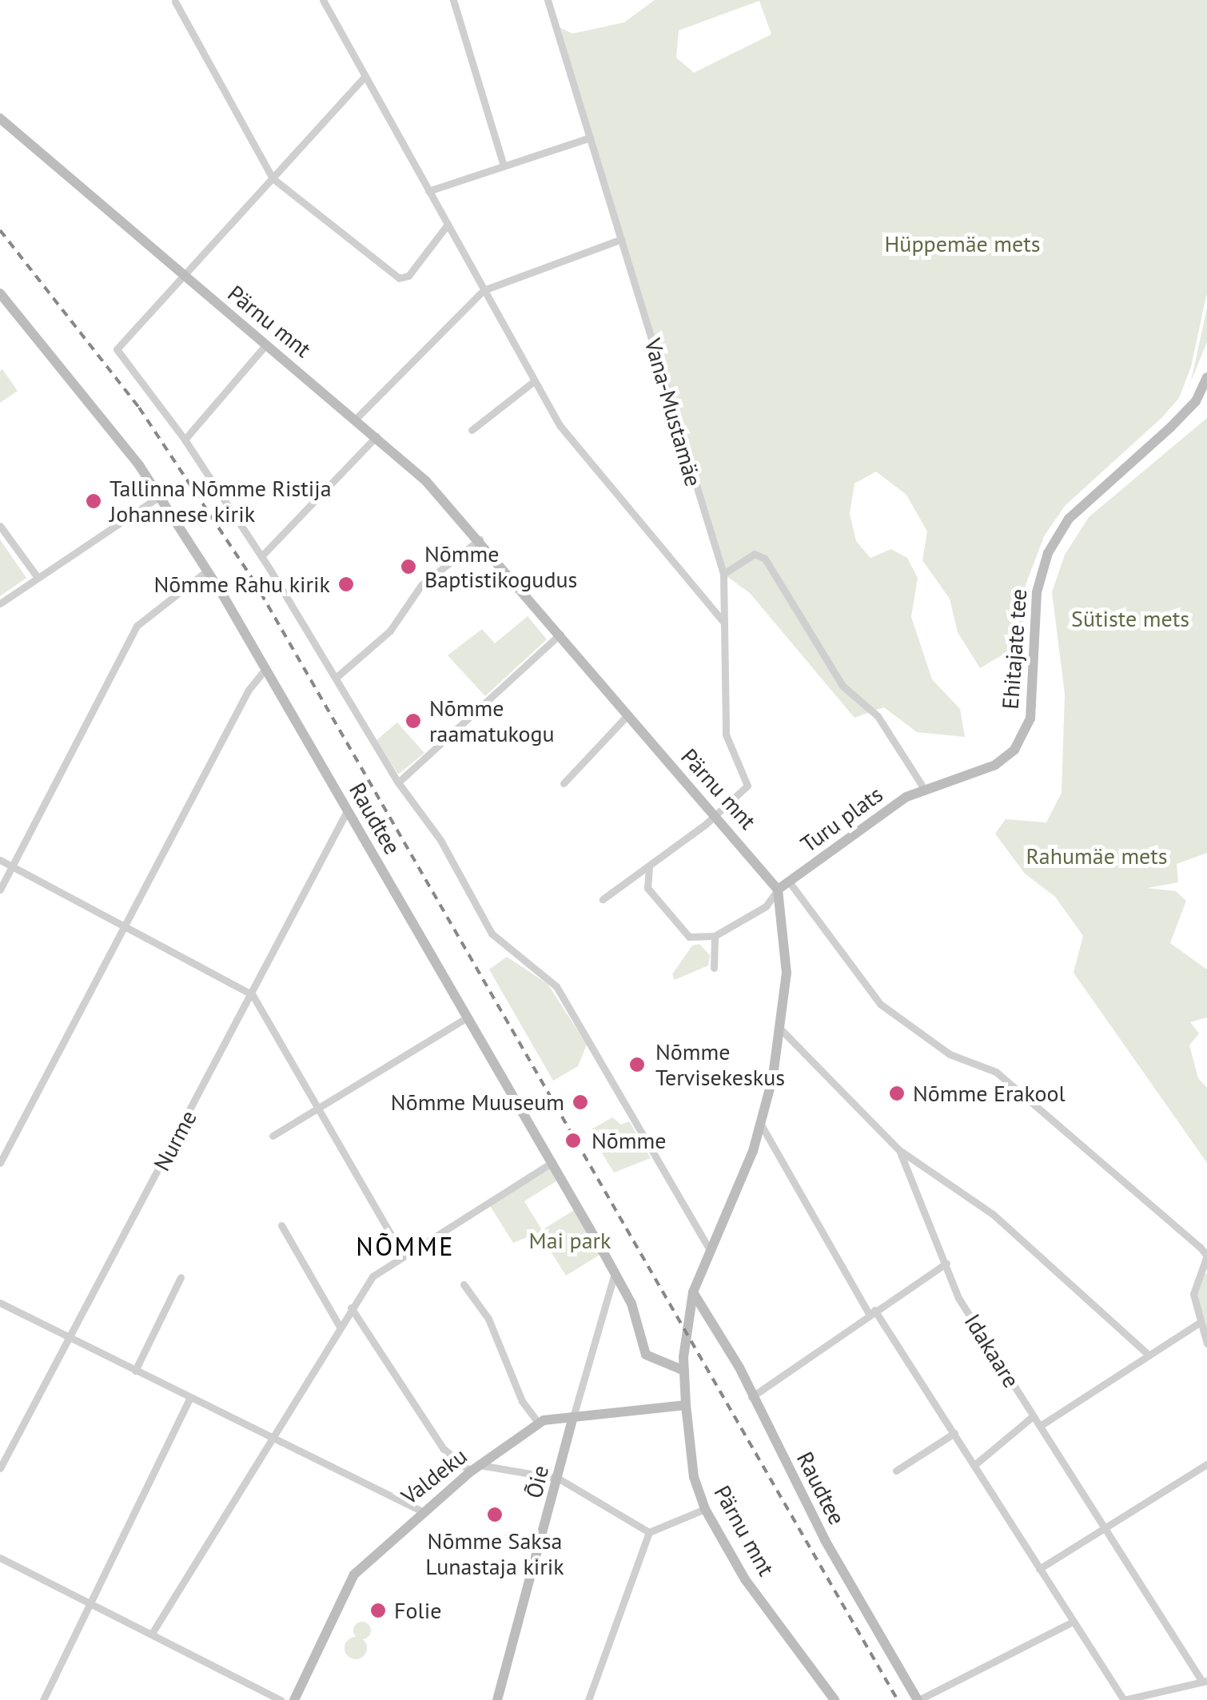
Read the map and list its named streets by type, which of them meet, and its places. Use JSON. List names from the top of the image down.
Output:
{
  "streets": {
    "main road": [
      "Pärnu mnt",
      "Ehitajate tee",
      "Raudtee",
      "Turu plats",
      "Valdeku",
      "Õie"
    ],
    "street": ["Vana-Mustamäe", "Nurme", "Idakaare"]
  },
  "crossings": [
    ["Pärnu mnt", "Vana-Mustamäe"],
    ["Pärnu mnt", "Raudtee"],
    ["Pärnu mnt", "Turu plats"],
    ["Pärnu mnt", "Idakaare"],
    ["Pärnu mnt", "Valdeku"],
    ["Ehitajate tee", "Turu plats"],
    ["Raudtee", "Nurme"],
    ["Raudtee", "Õie"],
    ["Valdeku", "Õie"]
  ],
  "districts": ["NÕMME"],
  "parks": [
    "Hüppemäe mets",
    "Sütiste mets",
    "Rahumäe mets",
    "Mai park"
  ],
  "places": [
    "Tallinna Nõmme Ristija Johannese kirik",
    "Nõmme Baptistikogudus",
    "Nõmme Rahu kirik",
    "Nõmme raamatukogu",
    "Nõmme Tervisekeskus",
    "Nõmme Erakool",
    "Nõmme Muuseum",
    "Nõmme",
    "Nõmme Saksa Lunastaja kirik",
    "Folie"
  ]
}
